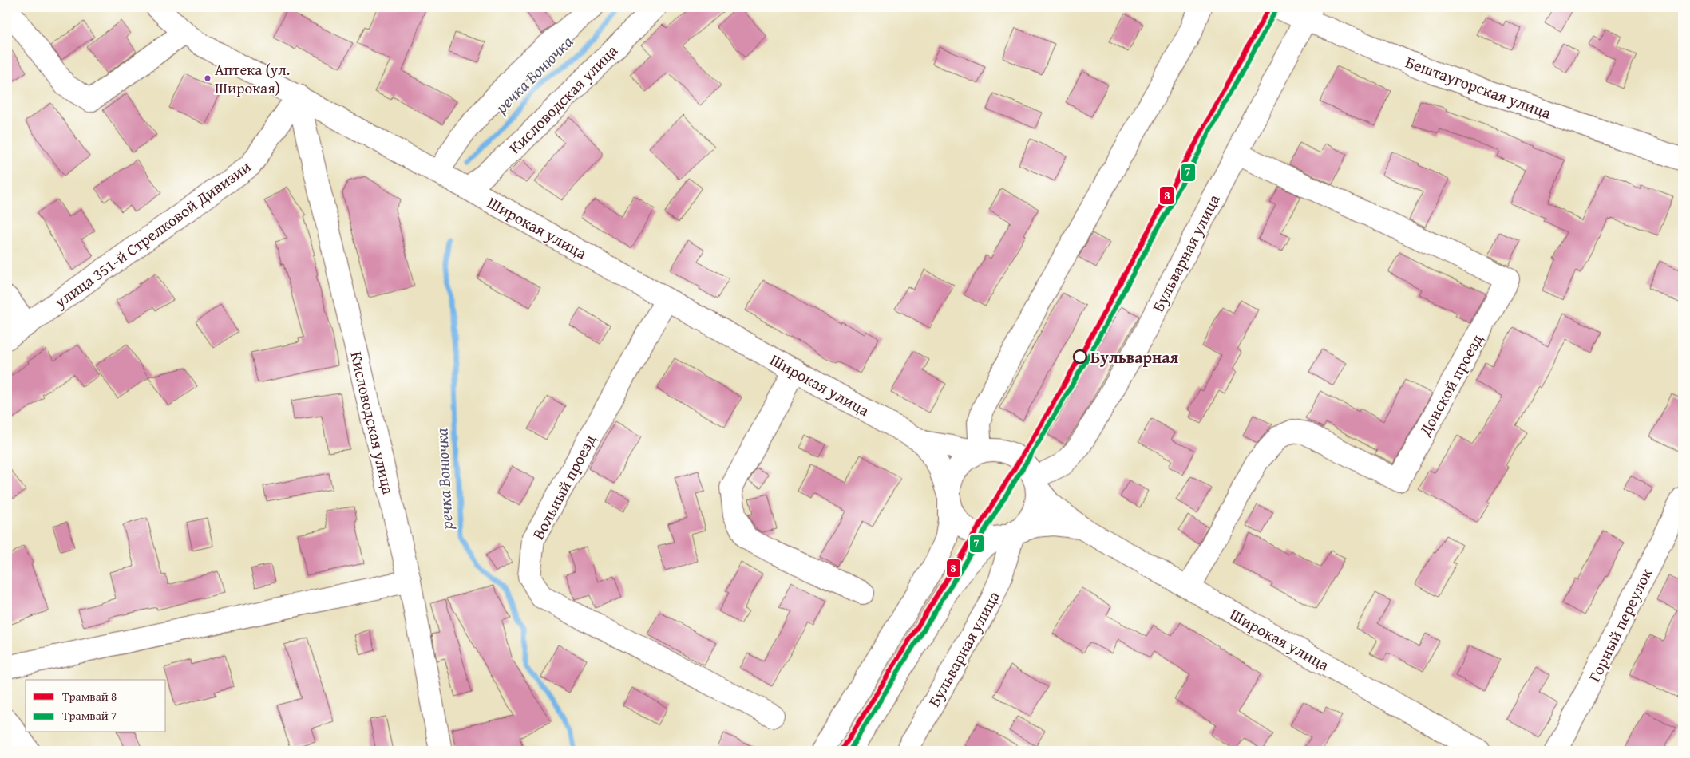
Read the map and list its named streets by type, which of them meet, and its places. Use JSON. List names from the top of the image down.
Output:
{
  "streets": {
    "street": [
      "Бештаугорская улица",
      "Кисловодская улица",
      "Широкая улица",
      "улица 351-й Стрелковой Дивизии",
      "Бульварная улица",
      "Донской проезд",
      "Вольный проезд",
      "Горный переулок"
    ]
  },
  "crossings": [
    ["Бештаугорская улица", "Бульварная улица"],
    ["Кисловодская улица", "Широкая улица"],
    ["Кисловодская улица", "улица 351-й Стрелковой Дивизии"],
    ["Широкая улица", "улица 351-й Стрелковой Дивизии"],
    ["Широкая улица", "Бульварная улица"],
    ["Широкая улица", "Донской проезд"],
    ["Широкая улица", "Вольный проезд"],
    ["Бульварная улица", "Донской проезд"]
  ],
  "water": ["речка Вонючка"],
  "places": ["Аптека (ул. Широкая)", "Бульварная"],
  "lines": ["tram line 8", "tram line 7"],
  "legend": ["Трамвай 8", "Трамвай 7"]
}
